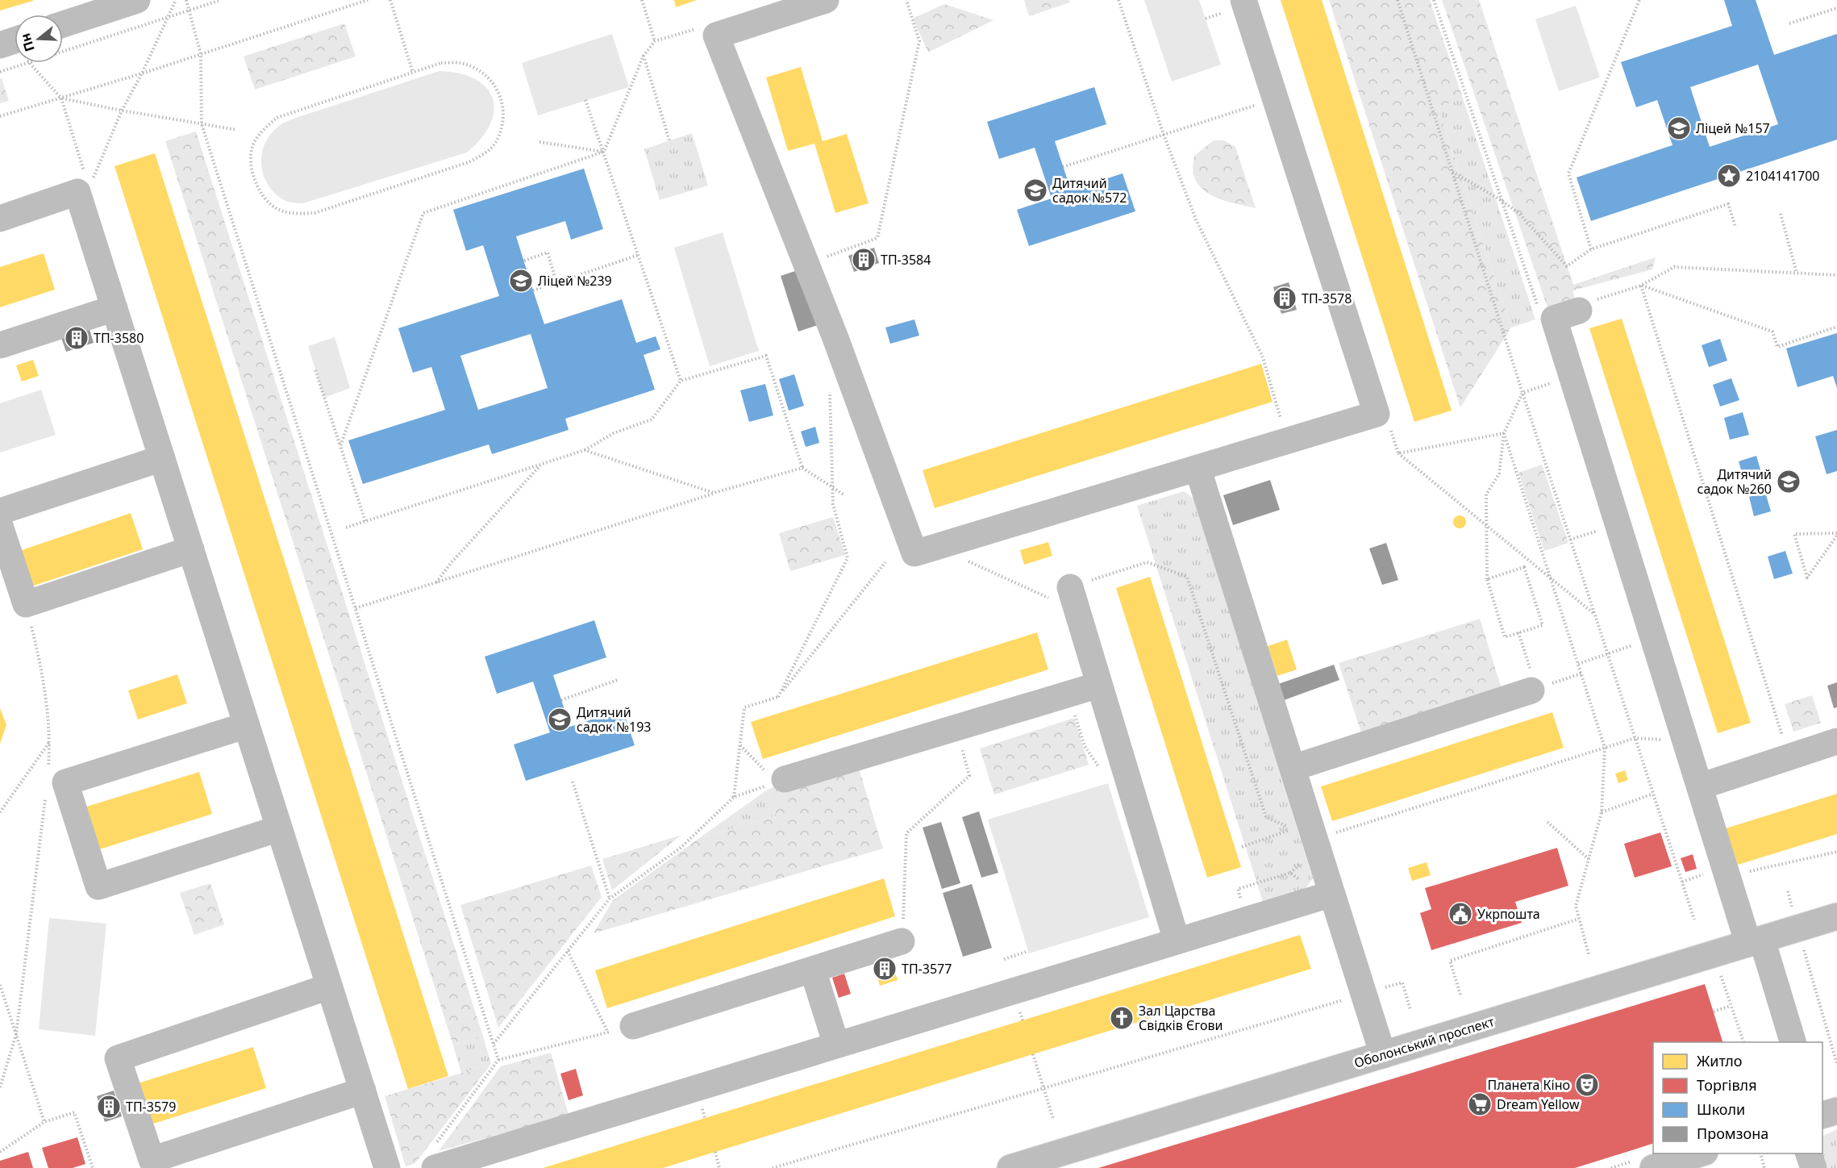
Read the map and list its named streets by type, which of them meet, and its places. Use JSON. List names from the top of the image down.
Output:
{
  "streets": {
    "main road": ["Оболонський проспект"]
  },
  "places": {
    "school or university": [
      "Ліцей №157",
      "Дитячий садок №572",
      "Ліцей №239",
      "Дитячий садок №260",
      "Дитячий садок №193"
    ],
    "place": ["2104141700"],
    "building": [
      "ТП-3584",
      "ТП-3578",
      "ТП-3580",
      "ТП-3577",
      "ТП-3579"
    ],
    "public building": ["Укрпошта"],
    "church": ["Зал Царства Свідків Єгови"],
    "theatre": ["Планета Кіно"],
    "supermarket": ["Dream Yellow"]
  },
  "legend": [
    "Житло",
    "Торгівля",
    "Школи",
    "Промзона"
  ],
  "north": "left"
}
